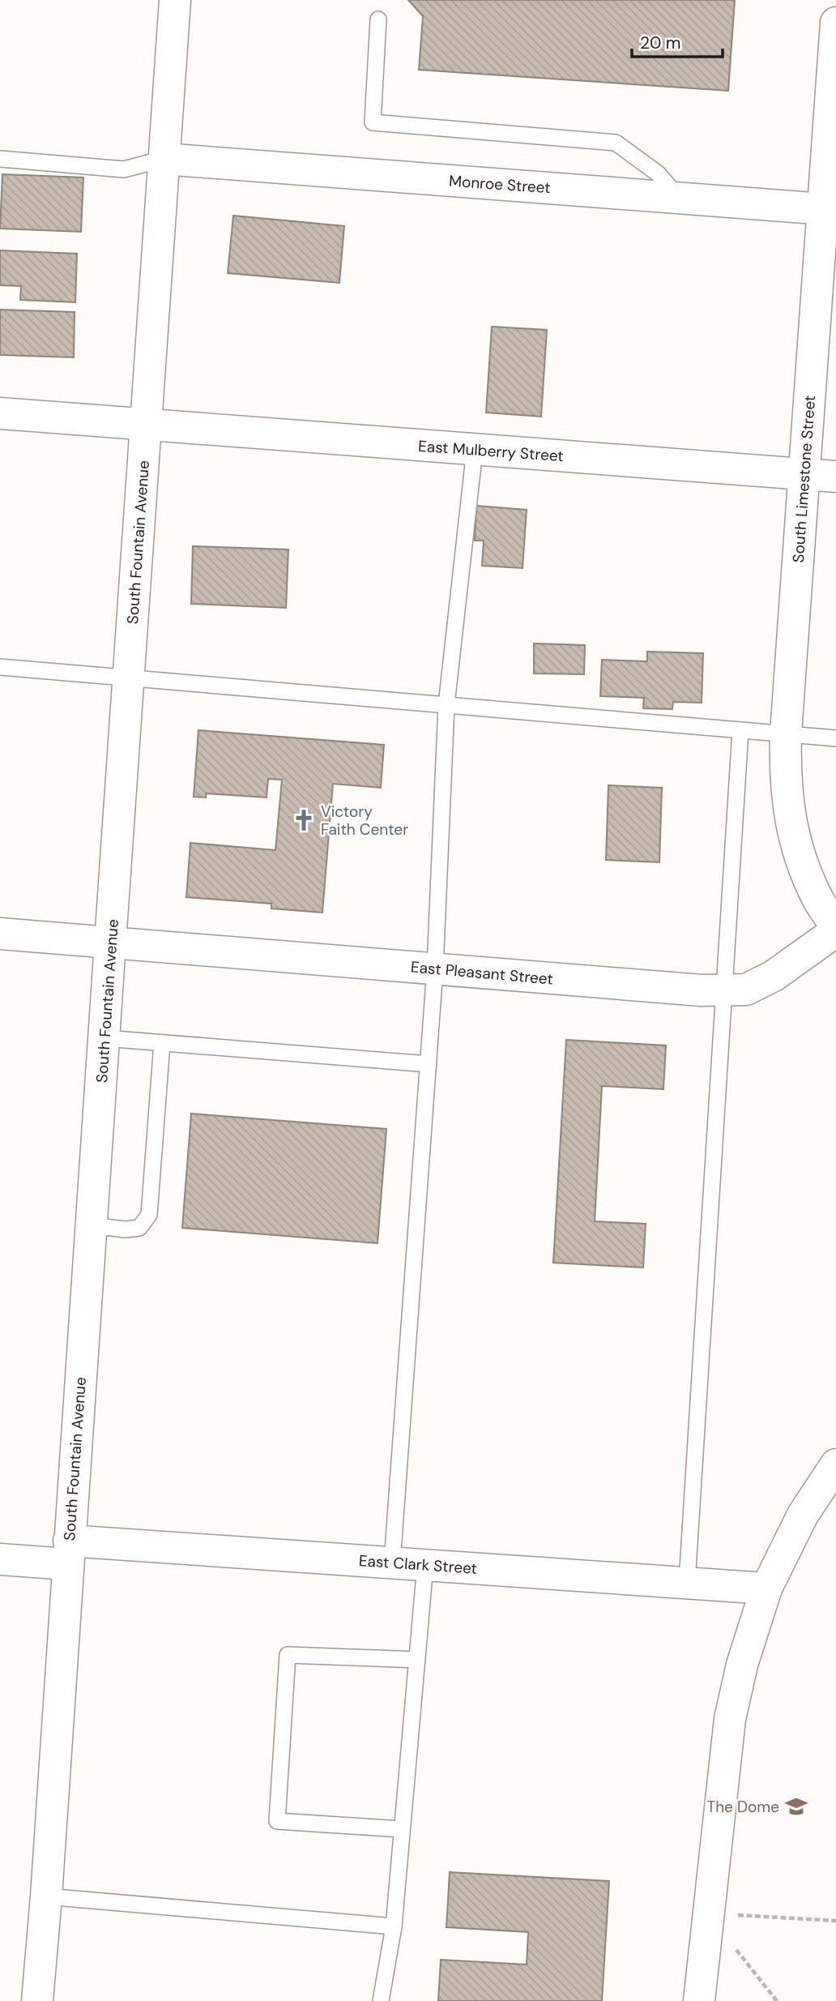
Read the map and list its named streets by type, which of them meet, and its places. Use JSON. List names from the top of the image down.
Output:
{
  "streets": {
    "street": [
      "Monroe Street",
      "East Mulberry Street",
      "South Limestone Street",
      "South Fountain Avenue",
      "East Pleasant Street",
      "East Clark Street"
    ]
  },
  "crossings": [
    ["Monroe Street", "South Limestone Street"],
    ["Monroe Street", "South Fountain Avenue"],
    ["East Mulberry Street", "South Limestone Street"],
    ["East Mulberry Street", "South Fountain Avenue"],
    ["South Fountain Avenue", "East Pleasant Street"],
    ["South Fountain Avenue", "East Clark Street"]
  ],
  "places": {
    "church": ["Victory Faith Center"],
    "school or university": ["The Dome"]
  },
  "scale_bar": "20 m"
}
